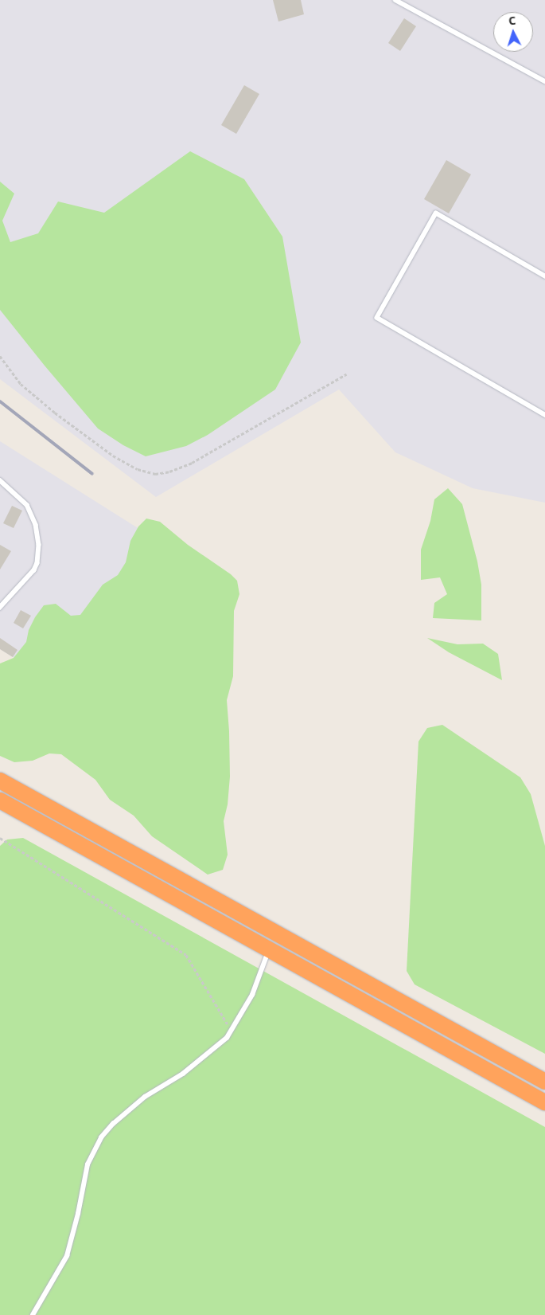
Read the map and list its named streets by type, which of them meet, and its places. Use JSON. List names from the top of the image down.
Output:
{
  "north": "top"
}
